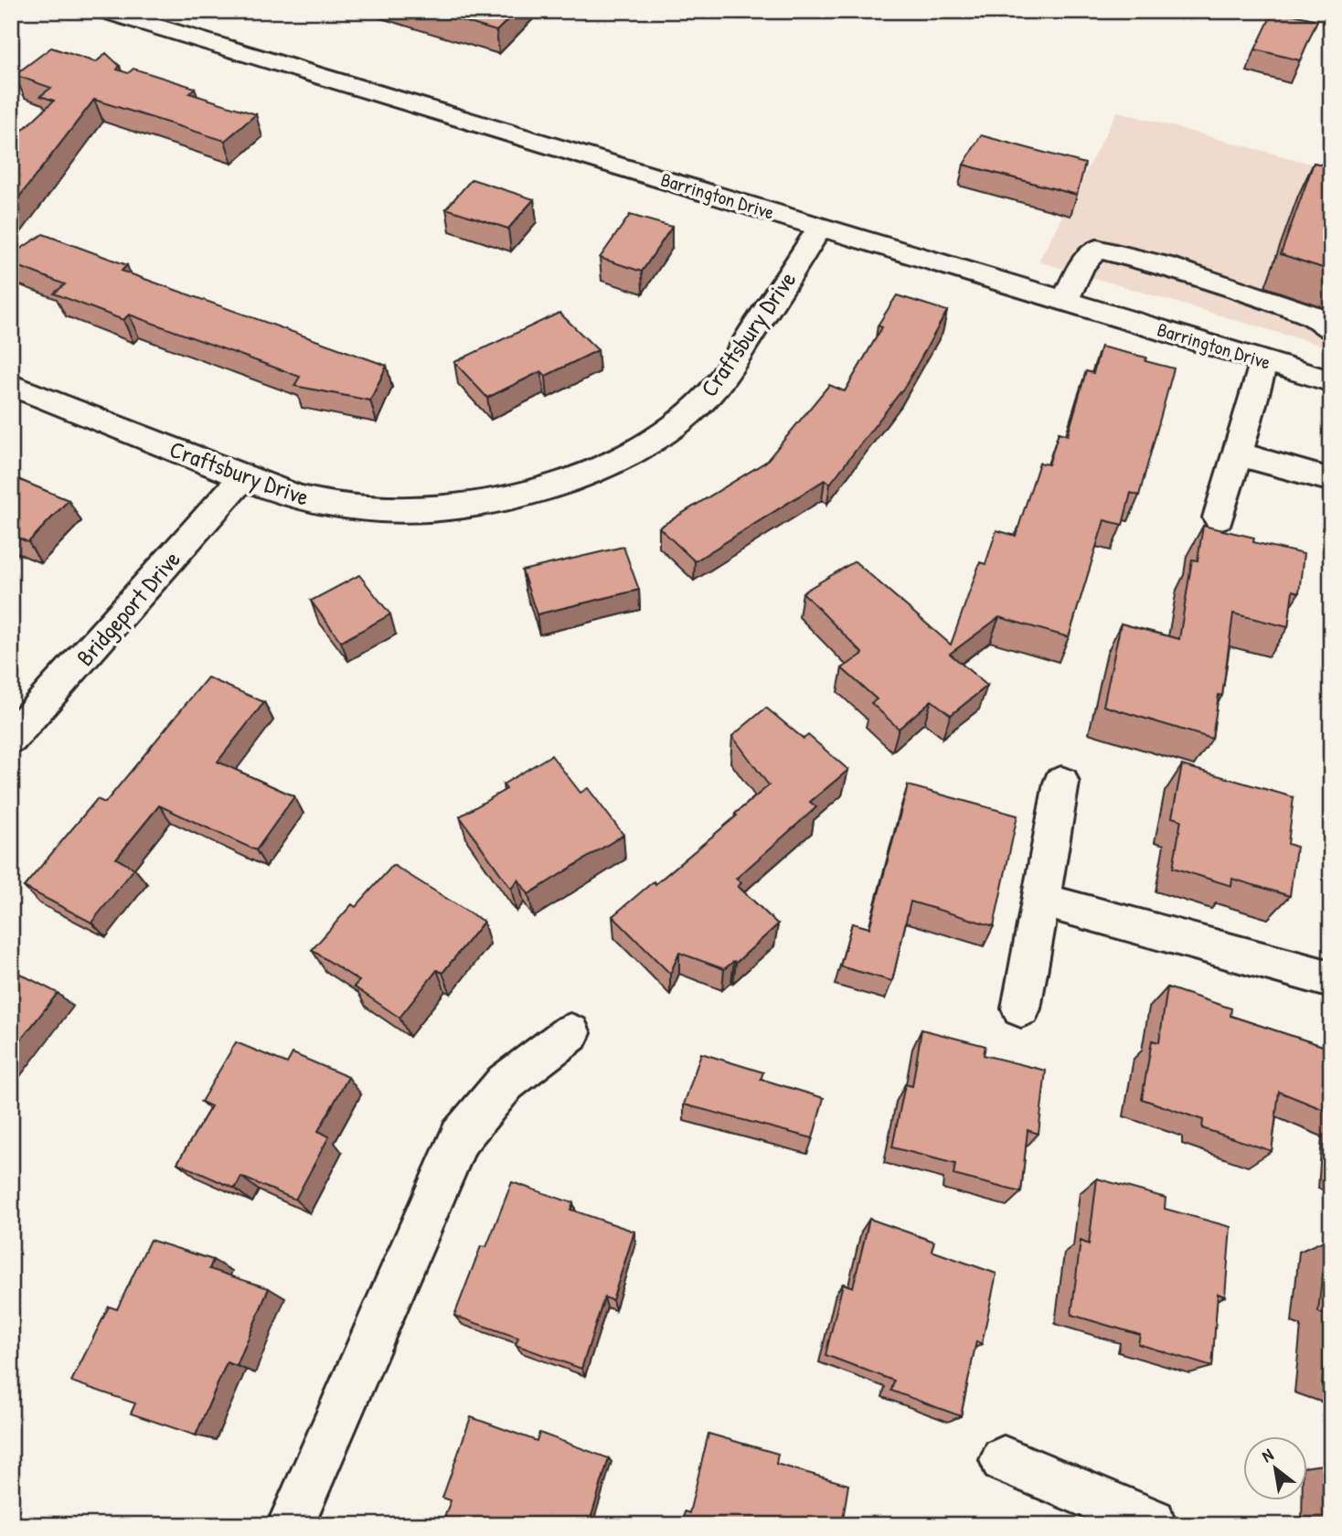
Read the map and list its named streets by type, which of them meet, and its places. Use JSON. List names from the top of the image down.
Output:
{
  "streets": {
    "street": ["Barrington Drive", "Craftsbury Drive", "Bridgeport Drive"]
  },
  "crossings": [
    ["Barrington Drive", "Craftsbury Drive"],
    ["Craftsbury Drive", "Bridgeport Drive"]
  ],
  "north": "top left"
}
